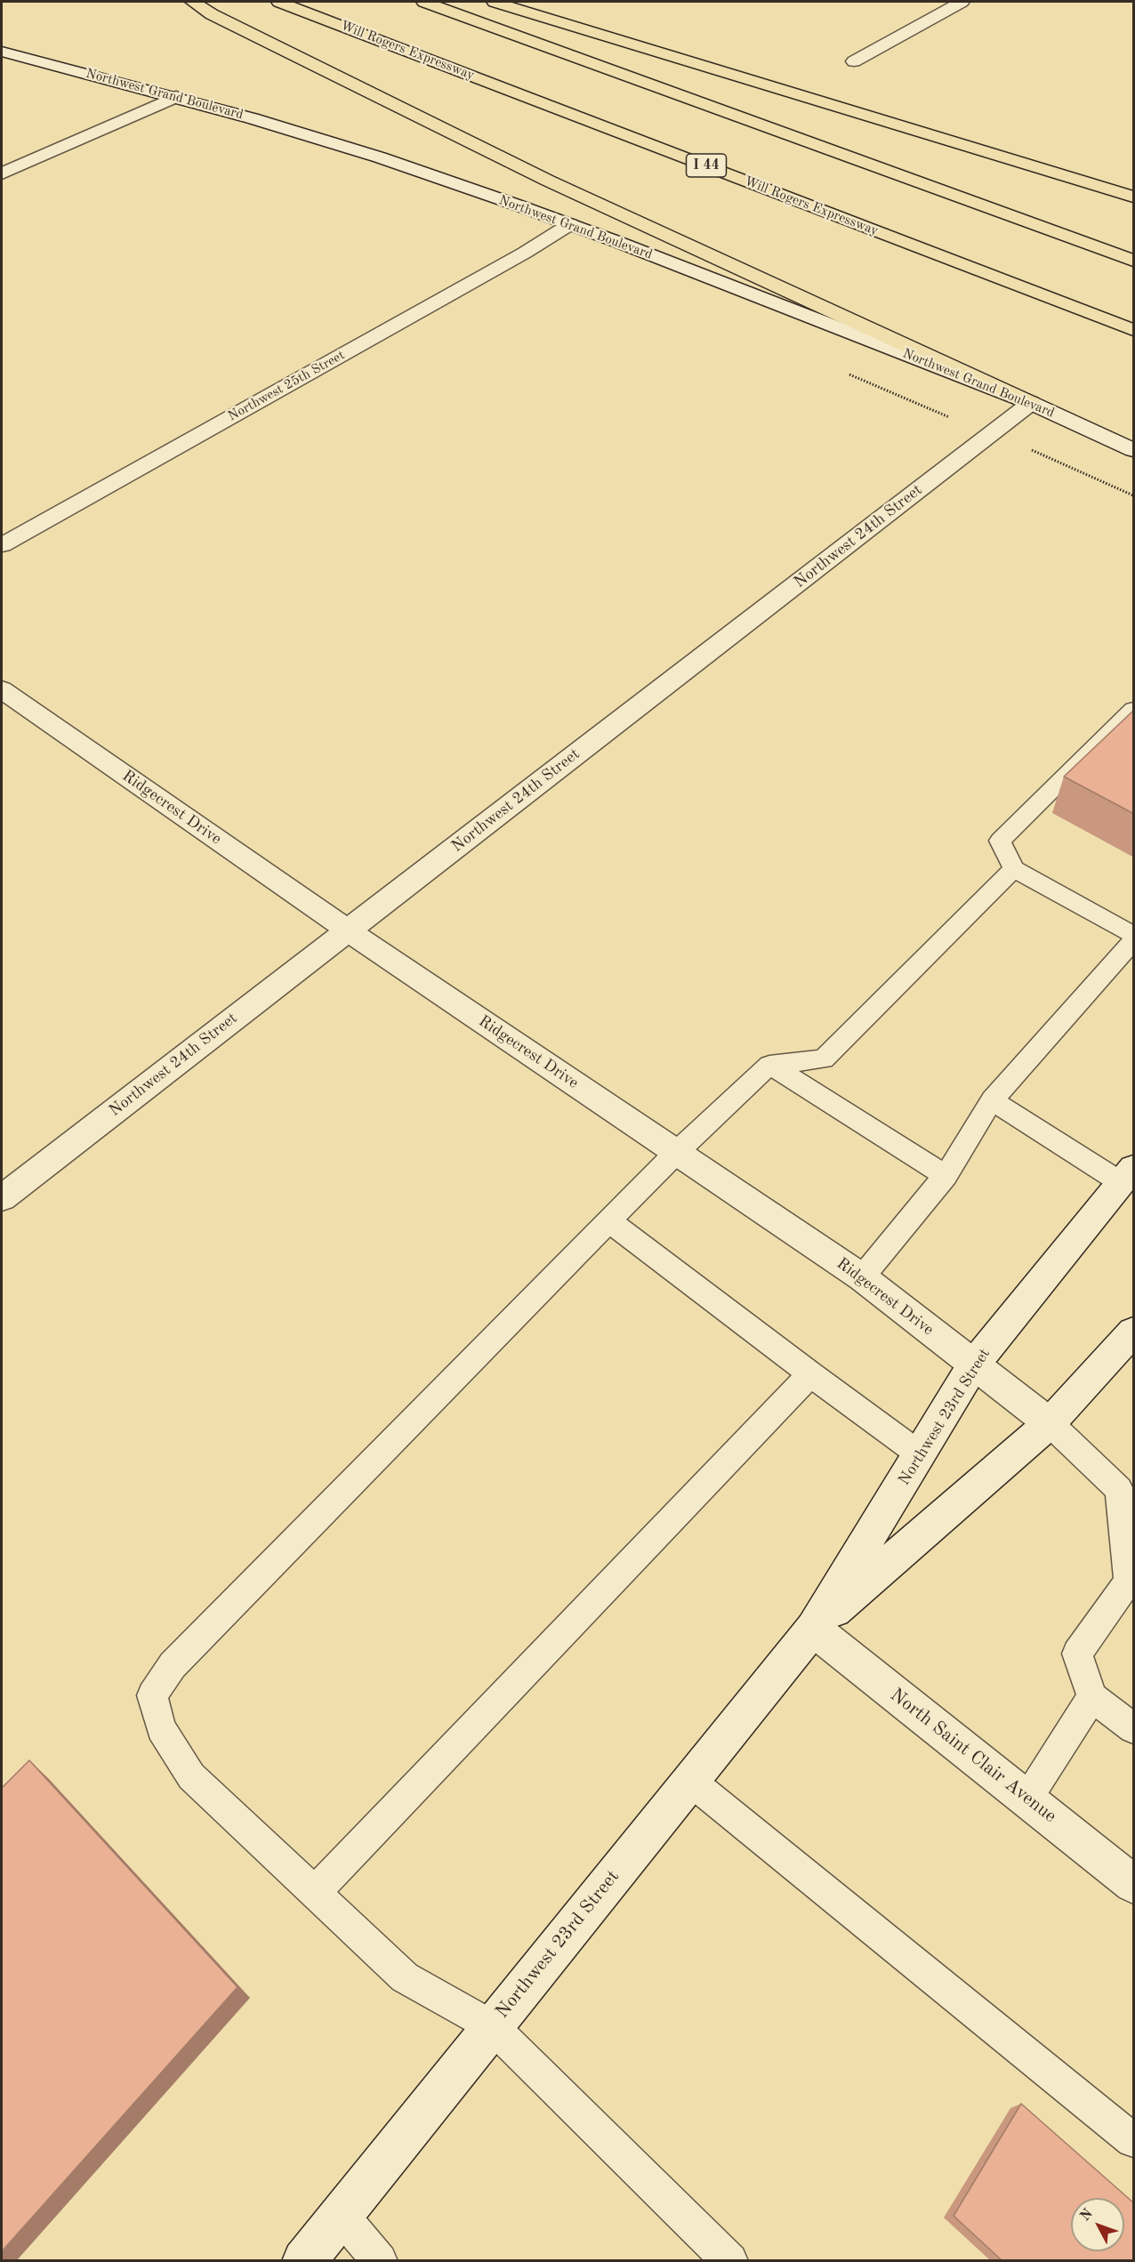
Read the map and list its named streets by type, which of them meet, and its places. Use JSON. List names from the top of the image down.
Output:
{
  "streets": {
    "highway": ["Will Rogers Expressway", "I 44"],
    "street": [
      "Northwest Grand Boulevard",
      "Northwest 25th Street",
      "Northwest 24th Street",
      "Ridgecrest Drive",
      "Northwest 23rd Street",
      "North Saint Clair Avenue"
    ]
  },
  "crossings": [
    ["Northwest Grand Boulevard", "Northwest 25th Street"],
    ["Northwest Grand Boulevard", "Northwest 24th Street"],
    ["Northwest 24th Street", "Ridgecrest Drive"],
    ["Ridgecrest Drive", "Northwest 23rd Street"],
    ["Northwest 23rd Street", "North Saint Clair Avenue"]
  ],
  "north": "top left"
}
